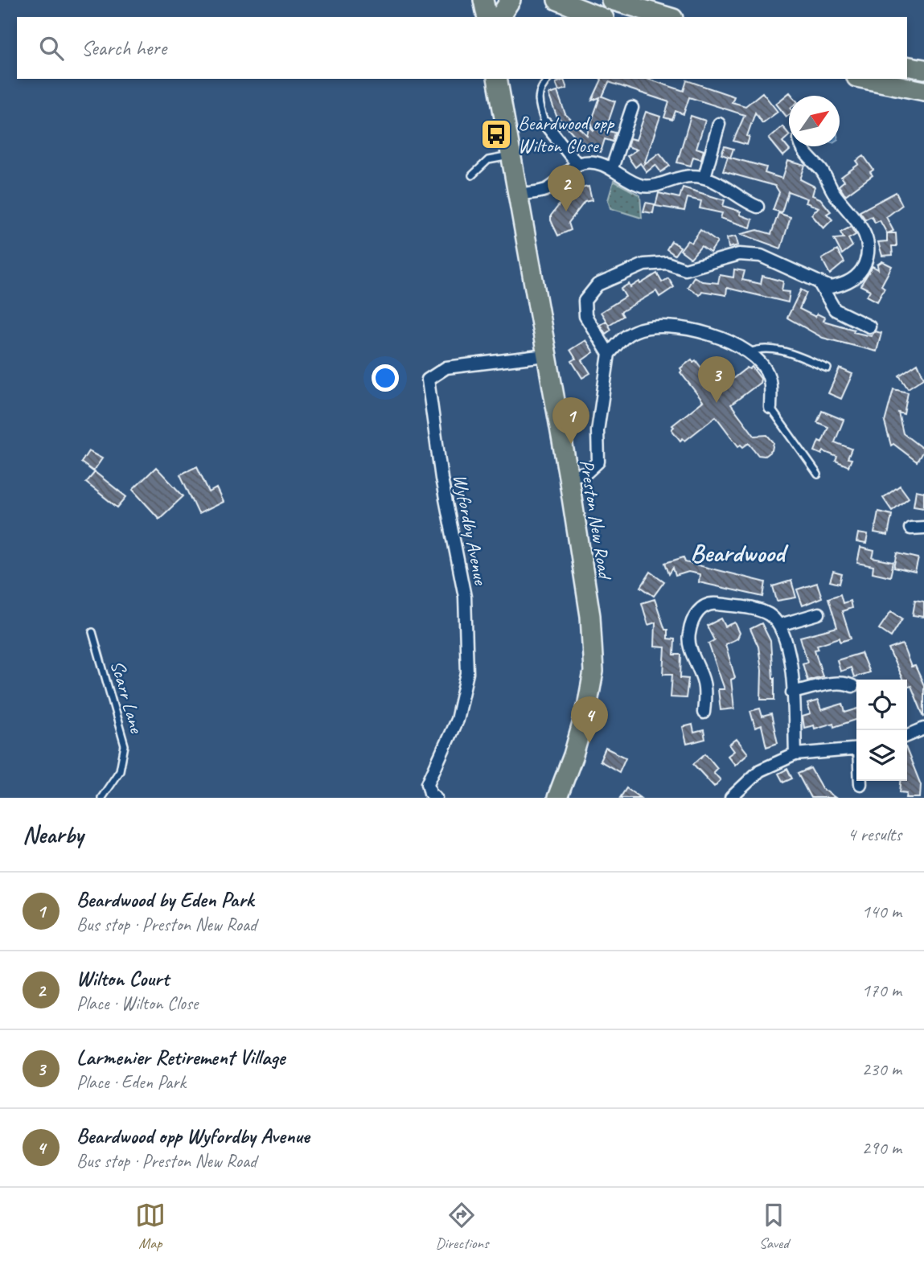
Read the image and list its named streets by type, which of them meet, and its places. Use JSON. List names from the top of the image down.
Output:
{
  "streets": {
    "highway": ["Preston New Road"],
    "street": ["Wyfordby Avenue"],
    "lane": ["Scarr Lane"]
  },
  "crossings": [
    ["Preston New Road", "Wyfordby Avenue"]
  ],
  "districts": ["Beardwood"],
  "places": {
    "bus stop": ["Beardwood opp Wilton Close"]
  },
  "north": "top right",
  "page": {
    "search": "Search here",
    "pins": [
      "2",
      "3",
      "1",
      "4"
    ],
    "heading": ["Nearby", "4 results"],
    "list": [
      {
        "mark": "1",
        "name": "Beardwood by Eden Park",
        "note": "Bus stop · Preston New Road",
        "value": "140 m"
      },
      {
        "mark": "2",
        "name": "Wilton Court",
        "note": "Place · Wilton Close",
        "value": "170 m"
      },
      {
        "mark": "3",
        "name": "Larmenier Retirement Village",
        "note": "Place · Eden Park",
        "value": "230 m"
      },
      {
        "mark": "4",
        "name": "Beardwood opp Wyfordby Avenue",
        "note": "Bus stop · Preston New Road",
        "value": "290 m"
      }
    ],
    "nav": ["Map", "Directions", "Saved"]
  }
}
